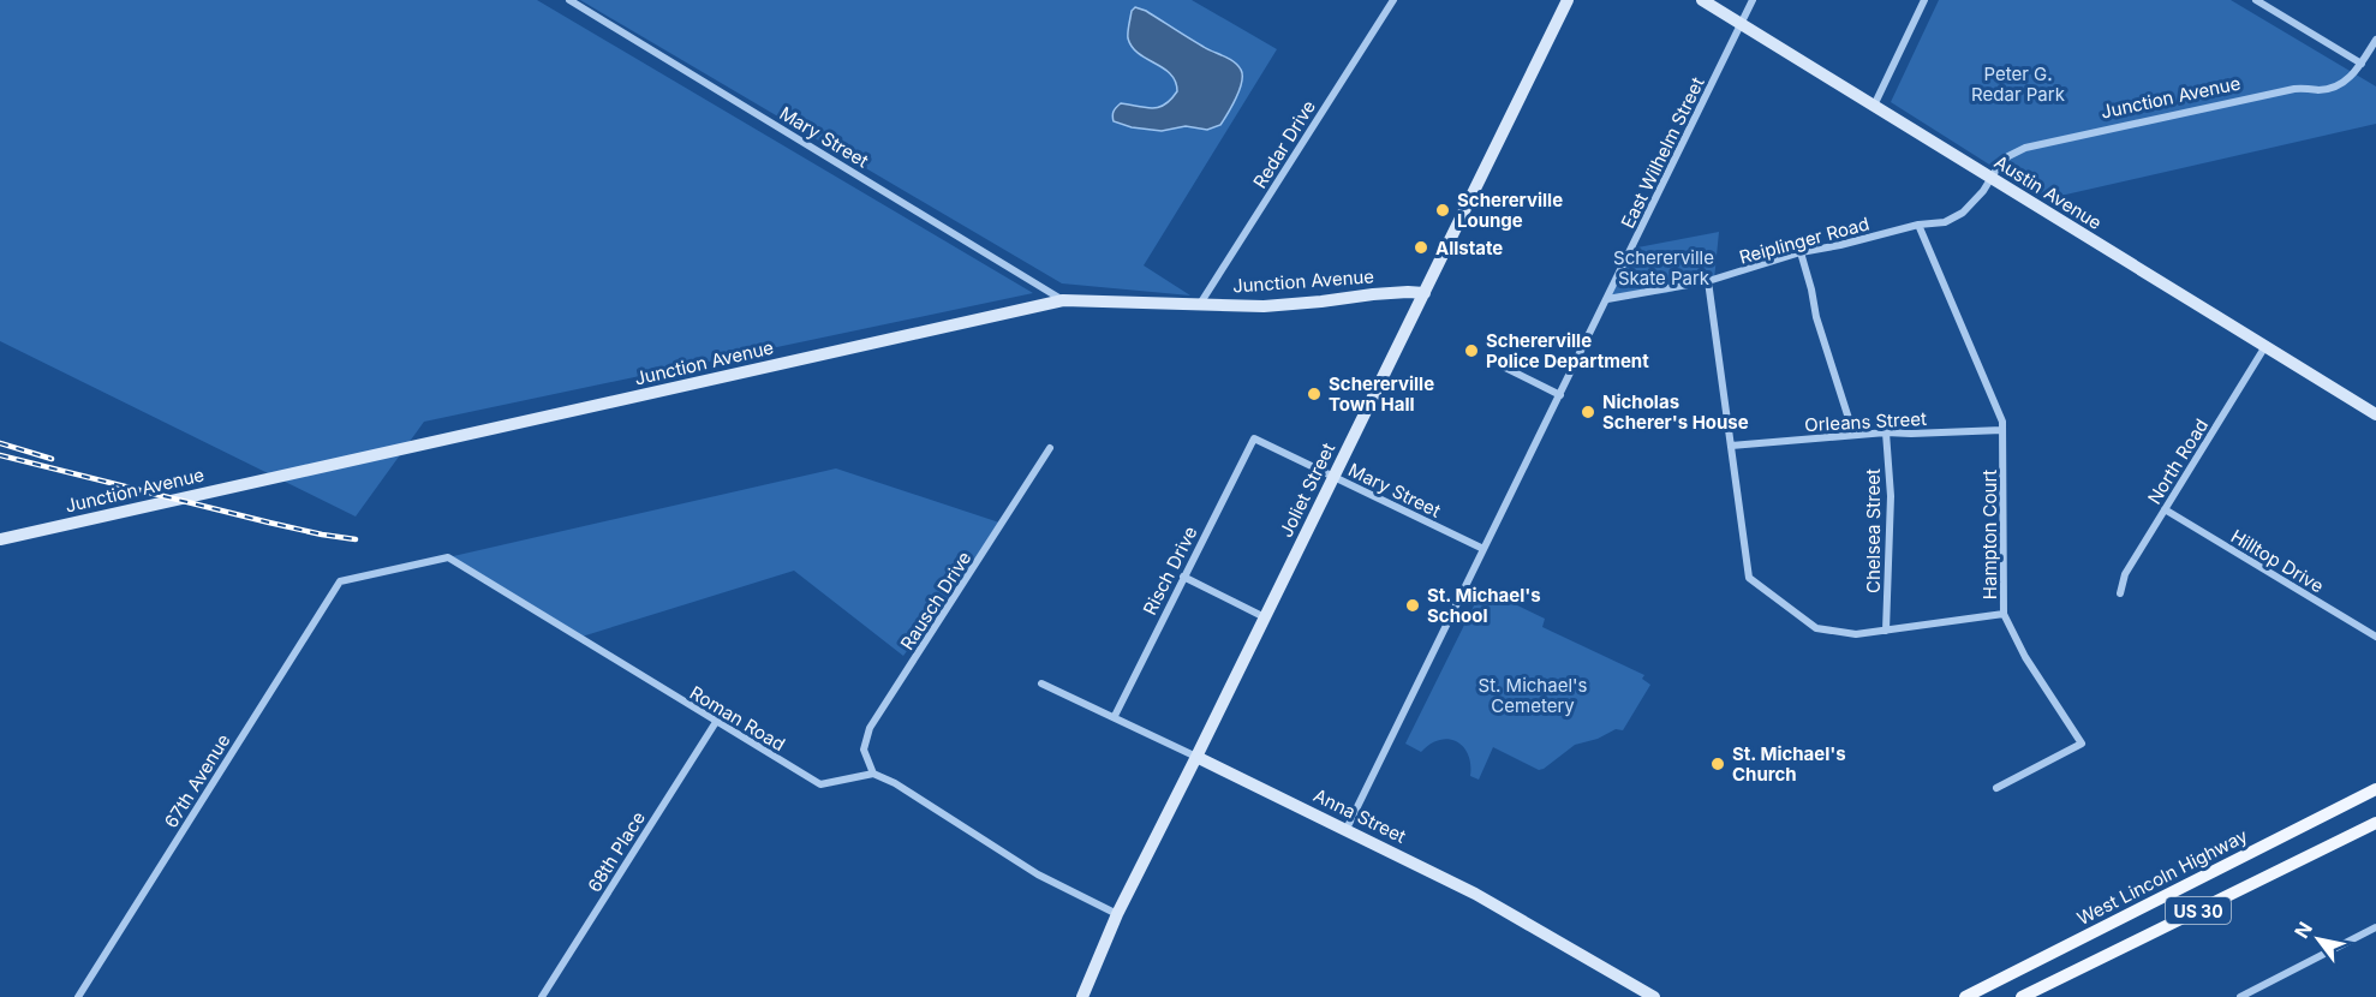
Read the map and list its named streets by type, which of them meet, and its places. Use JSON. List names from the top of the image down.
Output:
{
  "streets": {
    "main road": ["West Lincoln Highway", "US 30"],
    "street": [
      "Junction Avenue",
      "Mary Street",
      "Redar Drive",
      "East Wilhelm Street",
      "Austin Avenue",
      "Reiplinger Road",
      "Orleans Street",
      "North Road",
      "Joliet Street",
      "Chelsea Street",
      "Hampton Court",
      "Hilltop Drive",
      "Risch Drive",
      "Rausch Drive",
      "Roman Road",
      "67th Avenue",
      "Anna Street",
      "68th Place"
    ]
  },
  "crossings": [
    ["Junction Avenue", "Mary Street"],
    ["Junction Avenue", "Redar Drive"],
    ["Junction Avenue", "Austin Avenue"],
    ["Junction Avenue", "Reiplinger Road"],
    ["Junction Avenue", "Joliet Street"],
    ["Mary Street", "East Wilhelm Street"],
    ["Mary Street", "Joliet Street"],
    ["Mary Street", "Risch Drive"],
    ["East Wilhelm Street", "Austin Avenue"],
    ["East Wilhelm Street", "Reiplinger Road"],
    ["East Wilhelm Street", "Anna Street"],
    ["Austin Avenue", "Reiplinger Road"],
    ["Austin Avenue", "North Road"],
    ["Reiplinger Road", "Hampton Court"],
    ["Orleans Street", "Chelsea Street"],
    ["Orleans Street", "Hampton Court"],
    ["North Road", "Hilltop Drive"],
    ["Joliet Street", "Anna Street"],
    ["Risch Drive", "Anna Street"],
    ["Rausch Drive", "Roman Road"],
    ["Roman Road", "67th Avenue"],
    ["Roman Road", "68th Place"]
  ],
  "parks": ["Peter G. Redar Park", "Schererville Skate Park", "St. Michael's Cemetery"],
  "places": [
    "Schererville Lounge",
    "Allstate",
    "Schererville Police Department",
    "Schererville Town Hall",
    "Nicholas Scherer's House",
    "St. Michael's School",
    "St. Michael's Church"
  ],
  "north": "top left"
}
